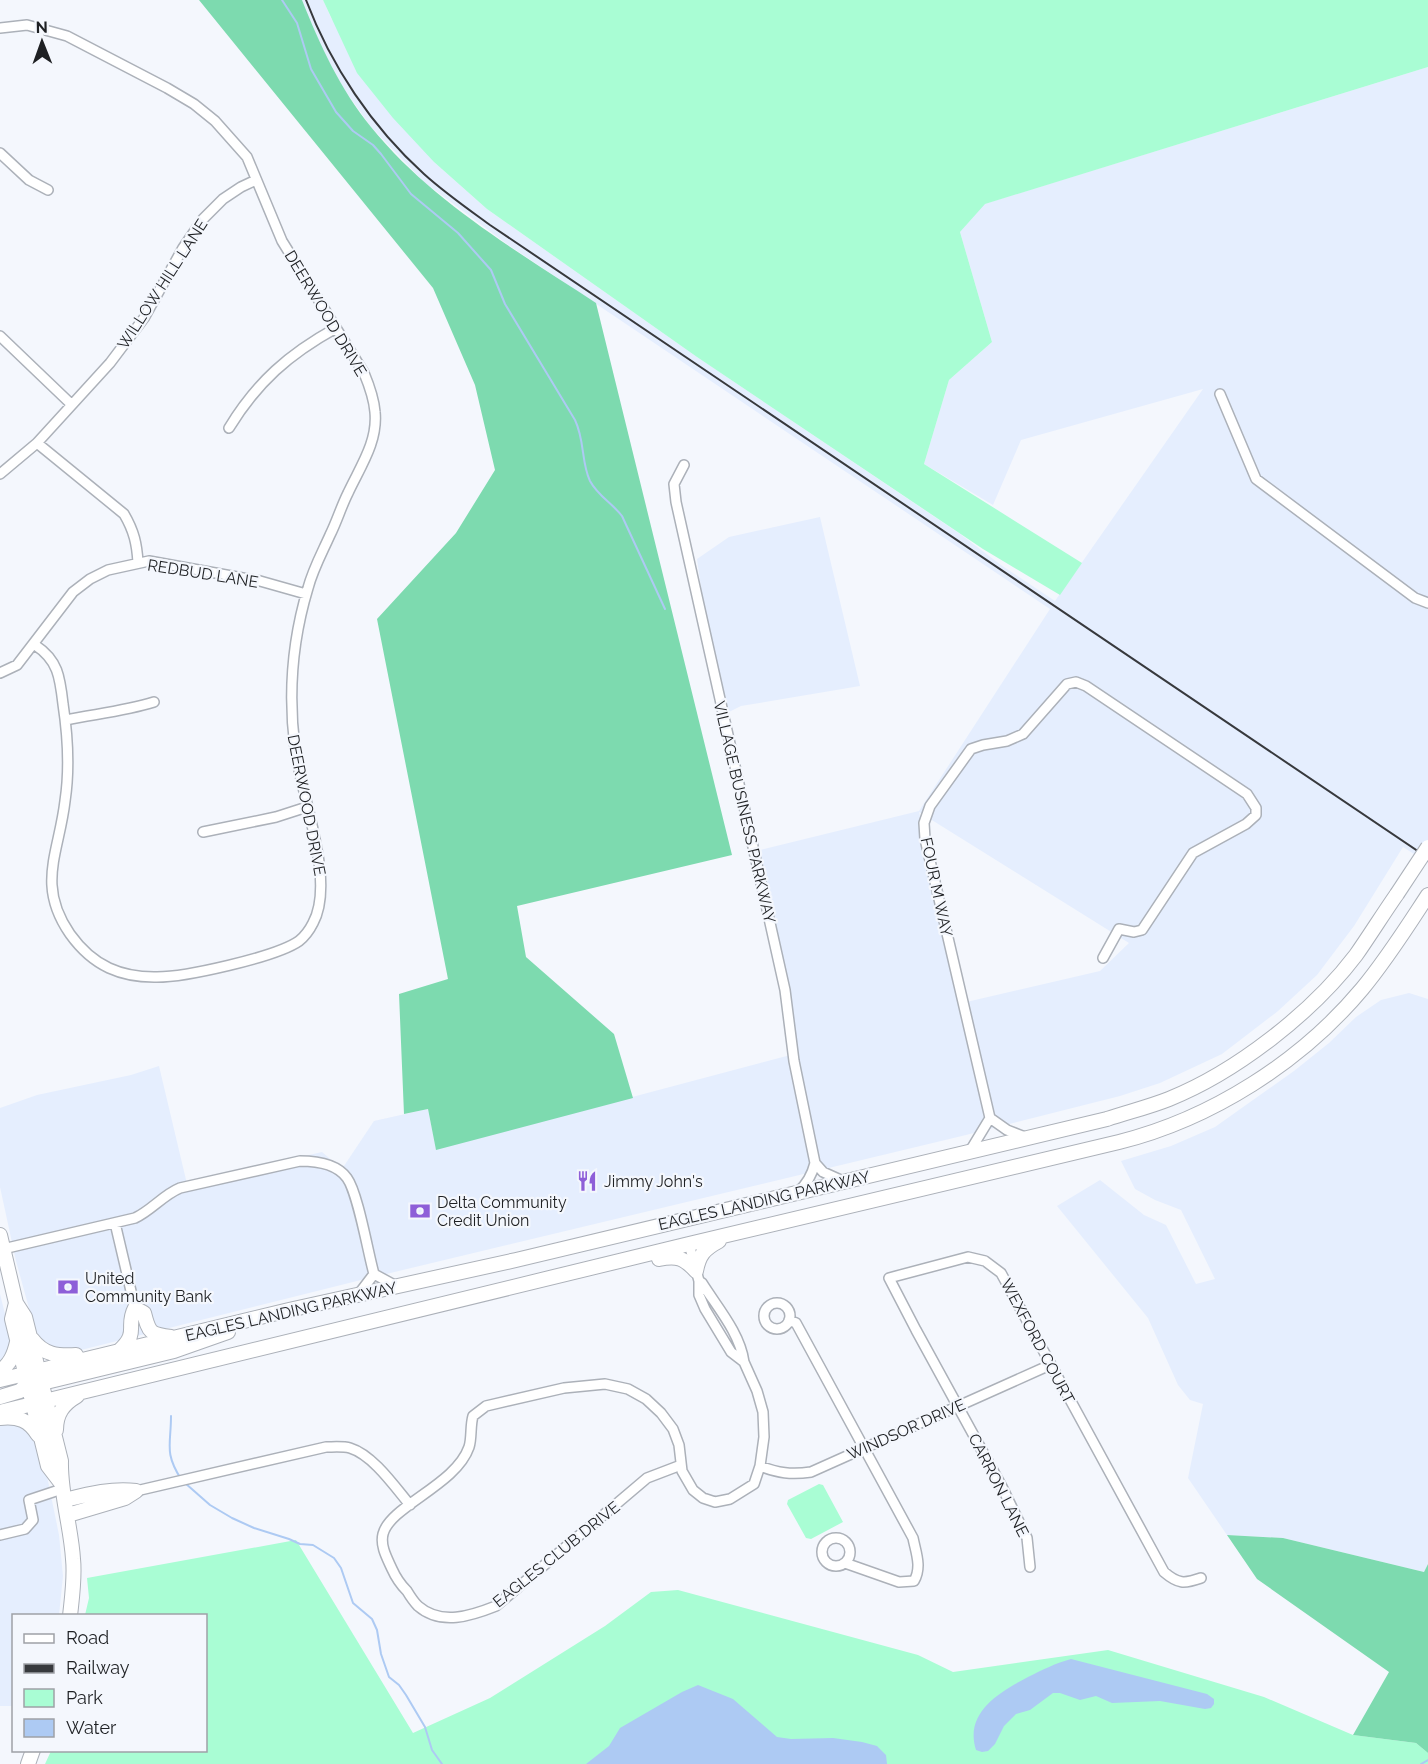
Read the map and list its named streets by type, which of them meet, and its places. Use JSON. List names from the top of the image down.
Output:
{
  "streets": {
    "main road": ["EAGLES LANDING PARKWAY"],
    "street": [
      "WILLOW HILL LANE",
      "DEERWOOD DRIVE",
      "REDBUD LANE",
      "VILLAGE BUSINESS PARKWAY",
      "FOUR M WAY",
      "WEXFORD COURT",
      "WINDSOR DRIVE",
      "CARRON LANE",
      "EAGLES CLUB DRIVE"
    ]
  },
  "crossings": [
    ["WILLOW HILL LANE", "DEERWOOD DRIVE"],
    ["DEERWOOD DRIVE", "REDBUD LANE"],
    ["WEXFORD COURT", "WINDSOR DRIVE"],
    ["WEXFORD COURT", "CARRON LANE"],
    ["WINDSOR DRIVE", "CARRON LANE"]
  ],
  "places": {
    "restaurant": ["Jimmy John's"],
    "bank": ["Delta Community Credit Union", "United Community Bank"]
  },
  "legend": [
    "Road",
    "Railway",
    "Park",
    "Water"
  ],
  "north": "top"
}
